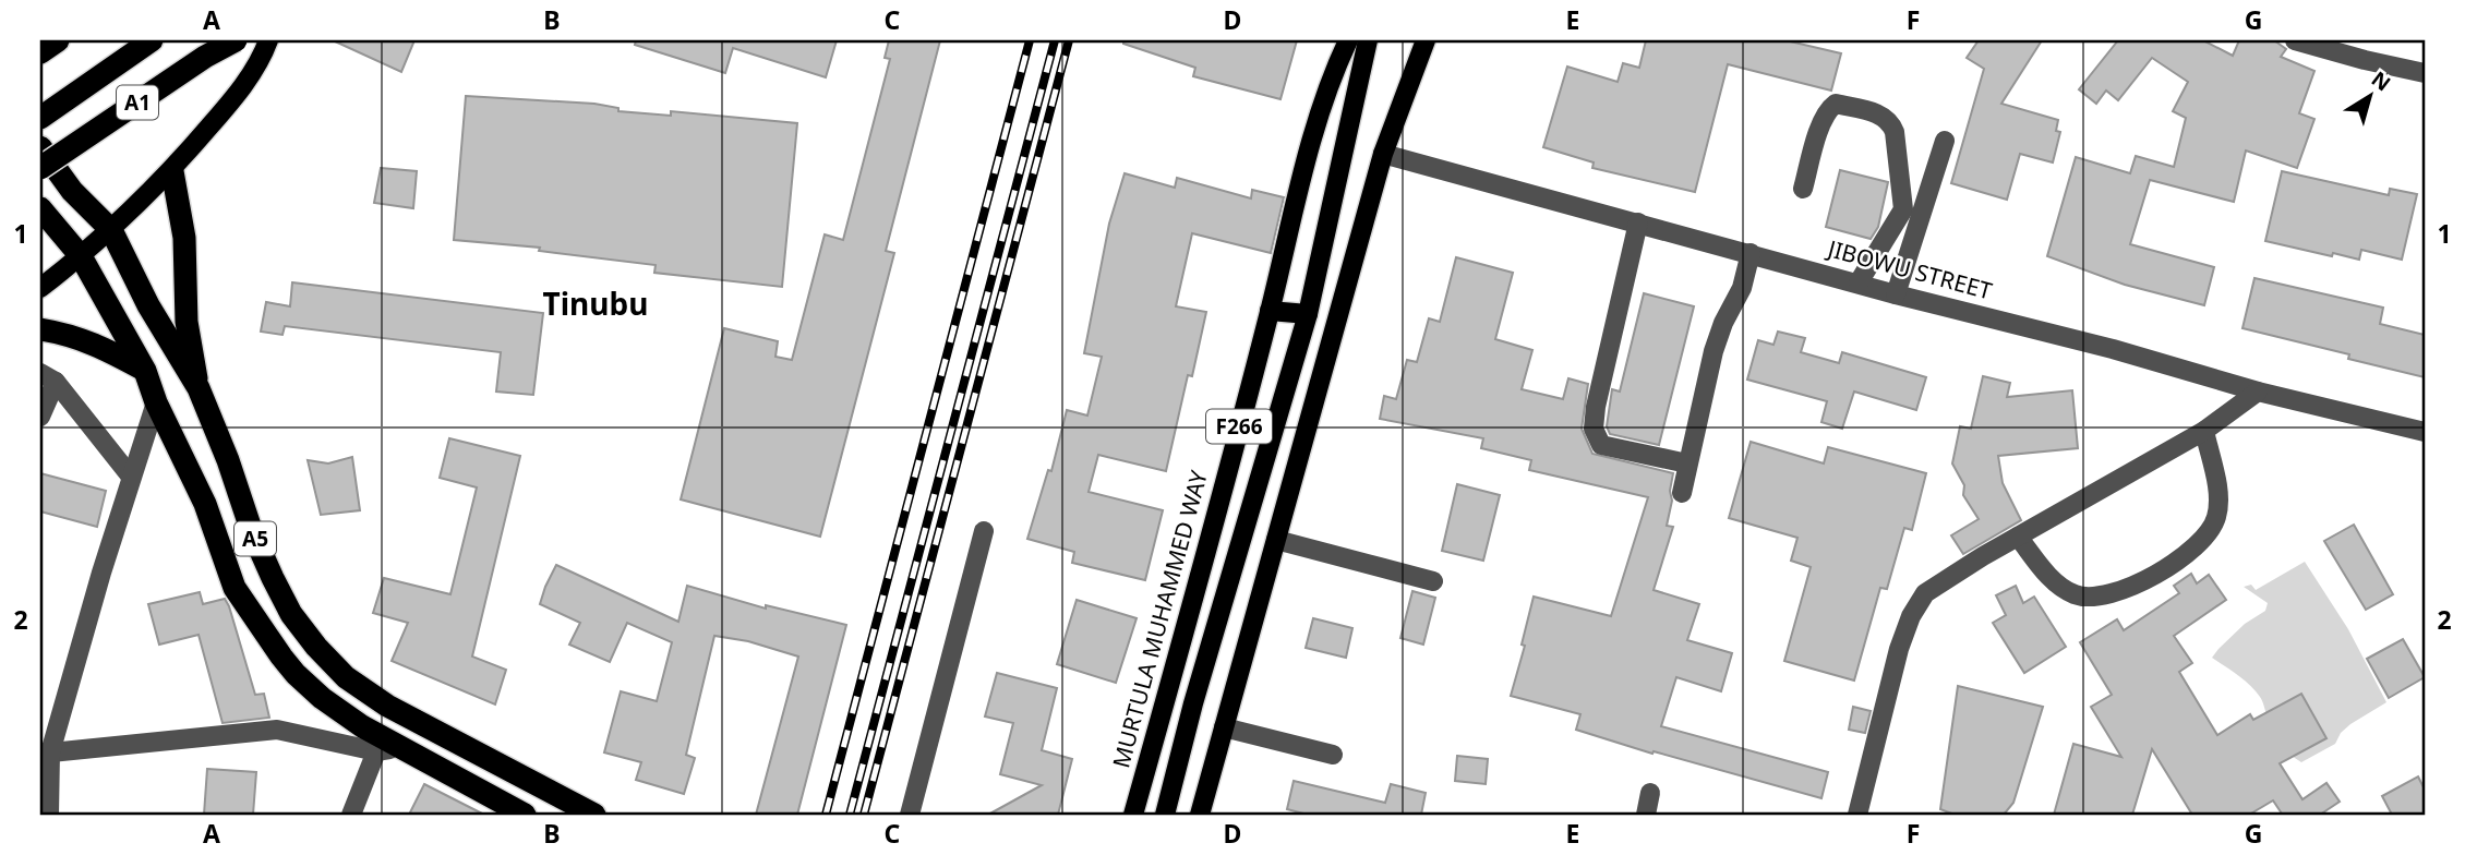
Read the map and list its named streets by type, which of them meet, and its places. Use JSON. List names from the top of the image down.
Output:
{
  "streets": {
    "highway": ["A1", "A5"],
    "main road": ["F266", "MURTULA MUHAMMED WAY"],
    "street": ["JIBOWU STREET"]
  },
  "districts": ["Tinubu"],
  "north": "top right",
  "grid": {
    "columns": [
      "A",
      "B",
      "C",
      "D",
      "E",
      "F",
      "G"
    ],
    "rows": ["1", "2"]
  }
}
